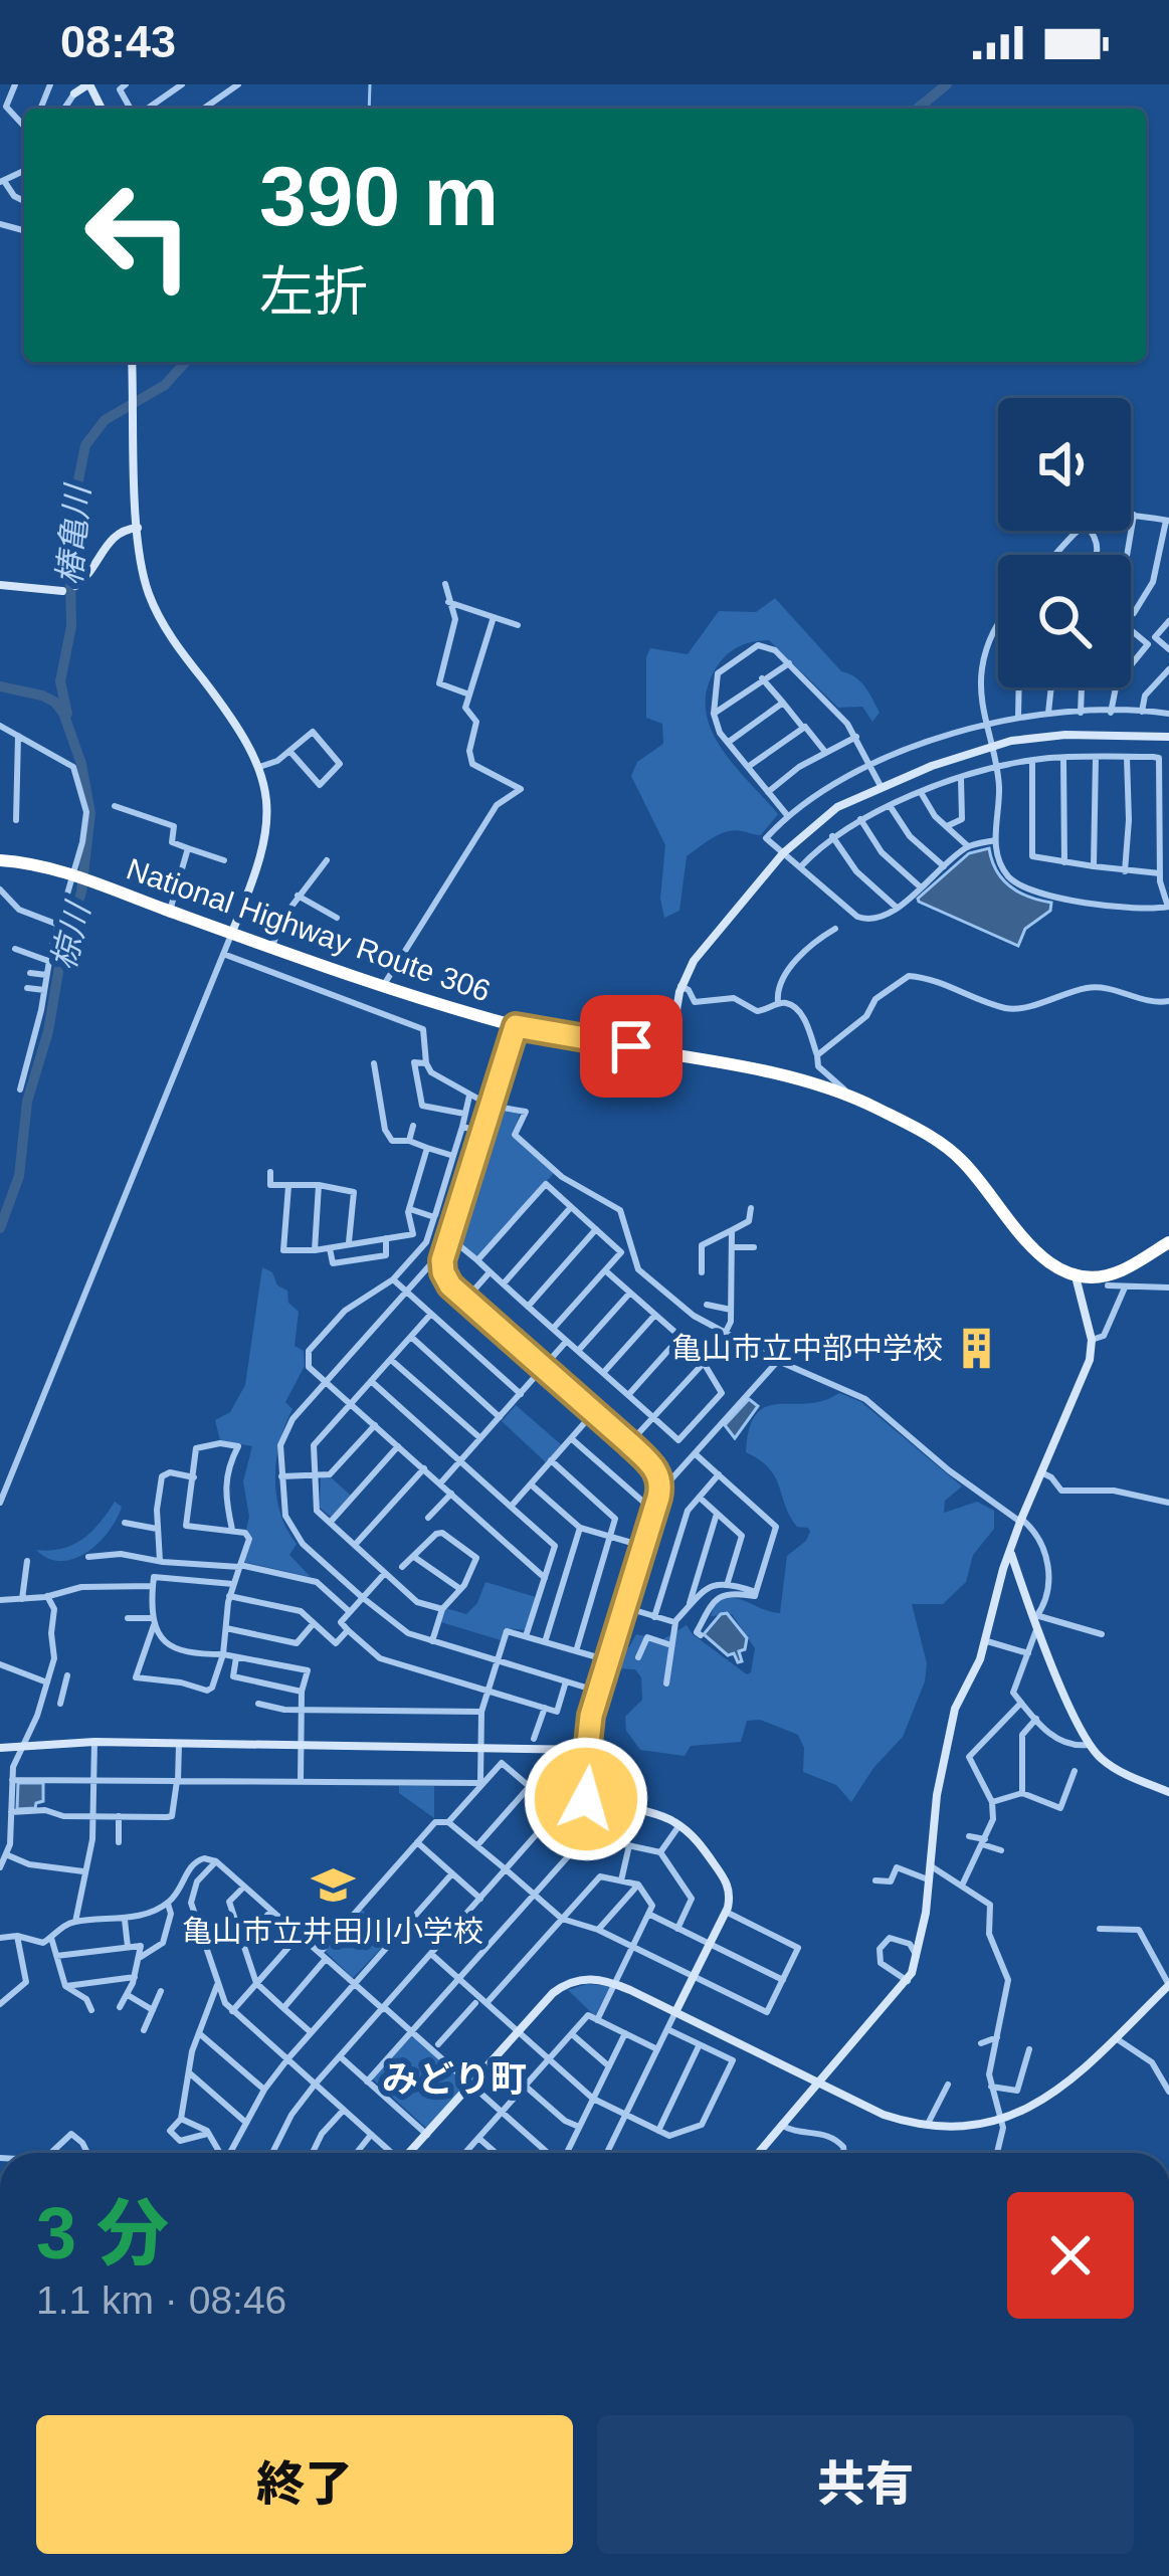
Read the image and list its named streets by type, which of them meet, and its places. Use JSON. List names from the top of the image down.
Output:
{
  "streets": {
    "highway": ["National Highway Route 306"]
  },
  "districts": ["みどり町"],
  "water": ["椿亀川", "椋川"],
  "places": {
    "building": ["亀山市立中部中学校"],
    "school or university": ["亀山市立井田川小学校"]
  },
  "page": {
    "status": "08:43",
    "turn": ["390 m", "左折"],
    "heading": ["3 分", "1.1 km · 08:46"],
    "buttons": ["終了", "共有"]
  }
}
